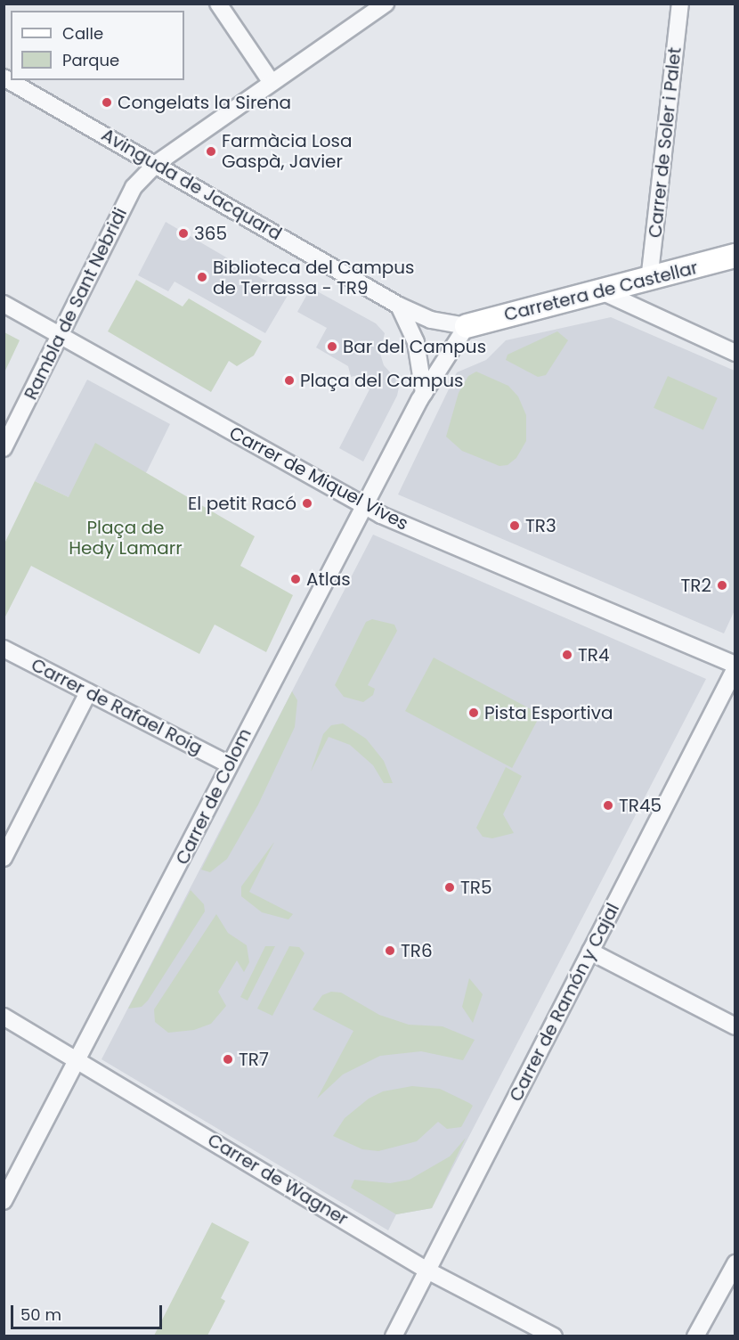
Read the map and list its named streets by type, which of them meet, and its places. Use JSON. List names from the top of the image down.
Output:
{
  "streets": {
    "street": [
      "Carrer de Soler i Palet",
      "Avinguda de Jacquard",
      "Carretera de Castellar",
      "Rambla de Sant Nebridi",
      "Carrer de Miquel Vives",
      "Carrer de Rafael Roig",
      "Carrer de Colom",
      "Carrer de Ramón y Cajal",
      "Carrer de Wagner"
    ]
  },
  "crossings": [
    ["Carrer de Soler i Palet", "Carretera de Castellar"],
    ["Avinguda de Jacquard", "Carretera de Castellar"],
    ["Avinguda de Jacquard", "Rambla de Sant Nebridi"],
    ["Avinguda de Jacquard", "Carrer de Colom"],
    ["Carretera de Castellar", "Carrer de Colom"],
    ["Rambla de Sant Nebridi", "Carrer de Miquel Vives"],
    ["Carrer de Miquel Vives", "Carrer de Colom"],
    ["Carrer de Miquel Vives", "Carrer de Ramón y Cajal"],
    ["Carrer de Rafael Roig", "Carrer de Colom"],
    ["Carrer de Colom", "Carrer de Wagner"],
    ["Carrer de Ramón y Cajal", "Carrer de Wagner"]
  ],
  "parks": ["Plaça de Hedy Lamarr"],
  "places": [
    "Congelats la Sirena",
    "Farmàcia Losa Gaspà, Javier",
    "365",
    "Biblioteca del Campus de Terrassa - TR9",
    "Bar del Campus",
    "Plaça del Campus",
    "El petit Racó",
    "TR3",
    "Atlas",
    "TR2",
    "TR4",
    "Pista Esportiva",
    "TR45",
    "TR5",
    "TR6",
    "TR7"
  ],
  "legend": ["Calle", "Parque"],
  "scale_bar": "50 m"
}
